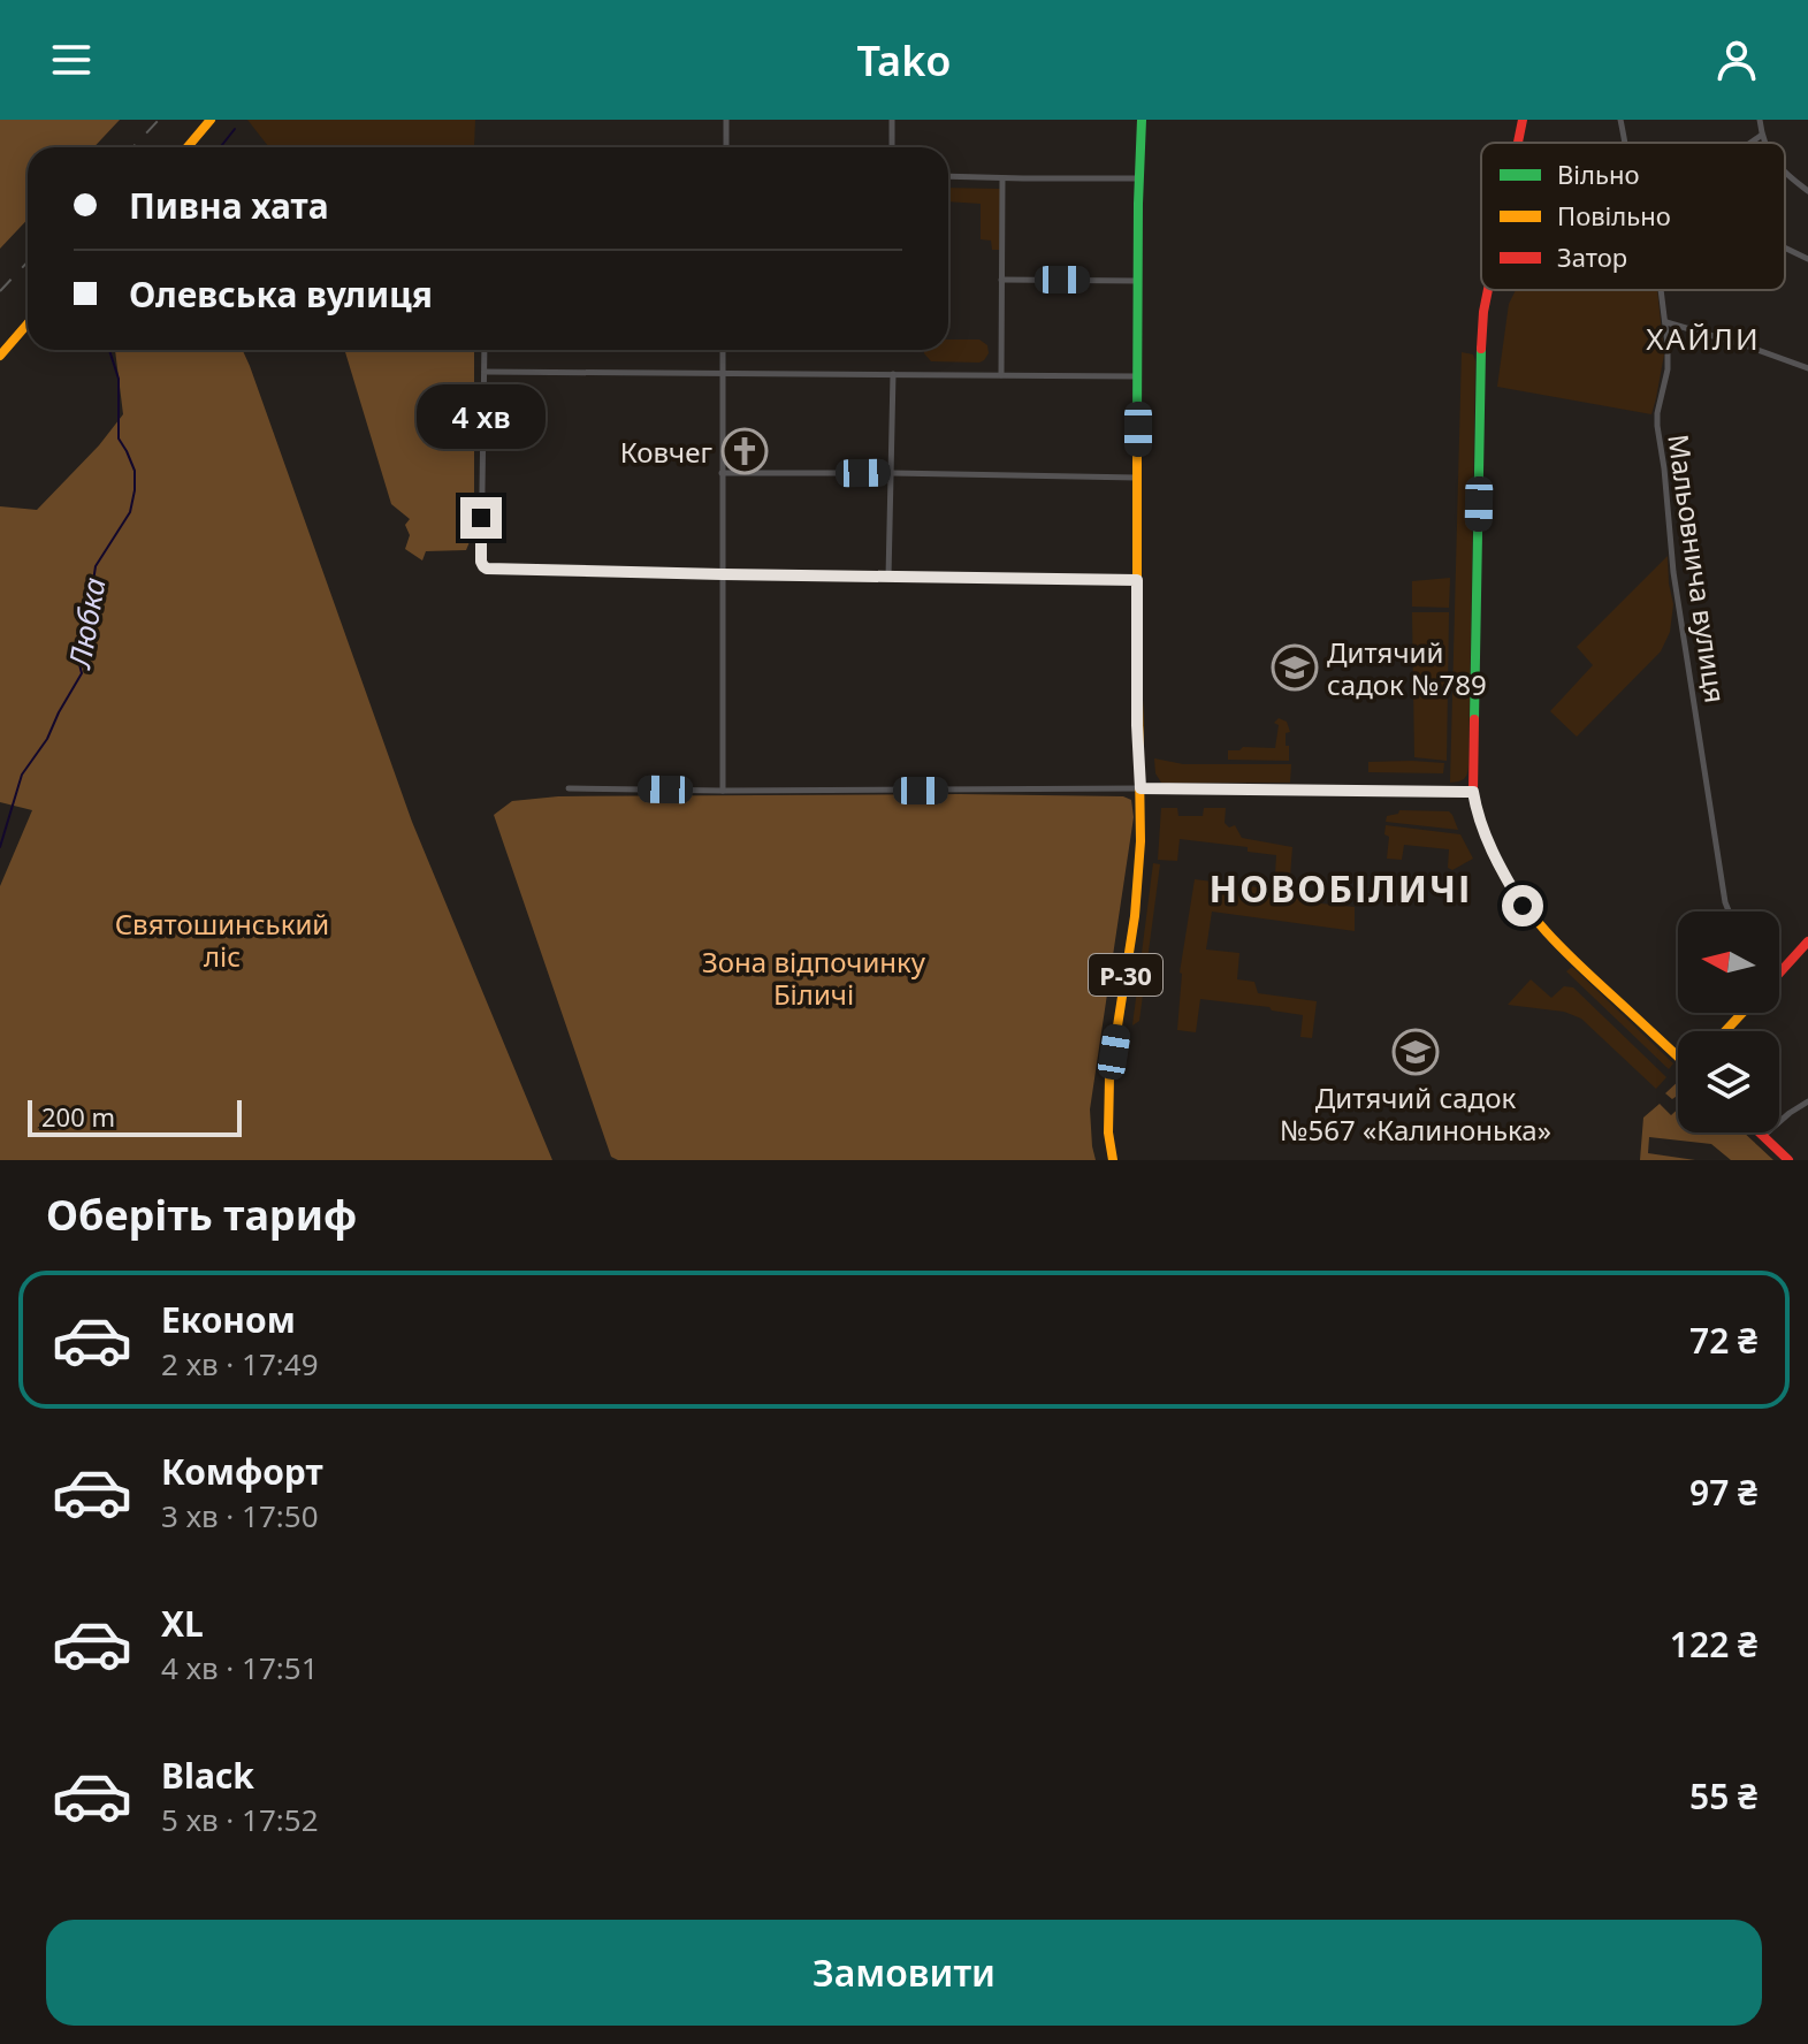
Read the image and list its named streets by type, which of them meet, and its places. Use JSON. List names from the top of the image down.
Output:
{
  "streets": {
    "main road": ["Р-30"],
    "street": ["Мальовнича вулиця"]
  },
  "districts": ["ХАЙЛИ", "НОВОБІЛИЧІ"],
  "water": ["Любка"],
  "parks": ["Святошинський ліс", "Зона відпочинку Біличі"],
  "places": {
    "church": ["Ковчег"],
    "school or university": ["Дитячий садок №789", "Дитячий садок №567 «Калинонька»"]
  },
  "legend": ["Вільно", "Повільно", "Затор"],
  "scale_bar": "200 m",
  "north": "left",
  "page": {
    "header": "Tako",
    "banner": ["Пивна хата", "Олевська вулиця"],
    "bubble": "4 хв",
    "scale": "200 m",
    "heading": "Оберіть тариф",
    "list": [
      {
        "name": "Економ",
        "note": "2 хв · 17:49",
        "value": "72 ₴"
      },
      {
        "name": "Комфорт",
        "note": "3 хв · 17:50",
        "value": "97 ₴"
      },
      {
        "name": "XL",
        "note": "4 хв · 17:51",
        "value": "122 ₴"
      },
      {
        "name": "Black",
        "note": "5 хв · 17:52",
        "value": "55 ₴"
      }
    ],
    "buttons": "Замовити"
  }
}
